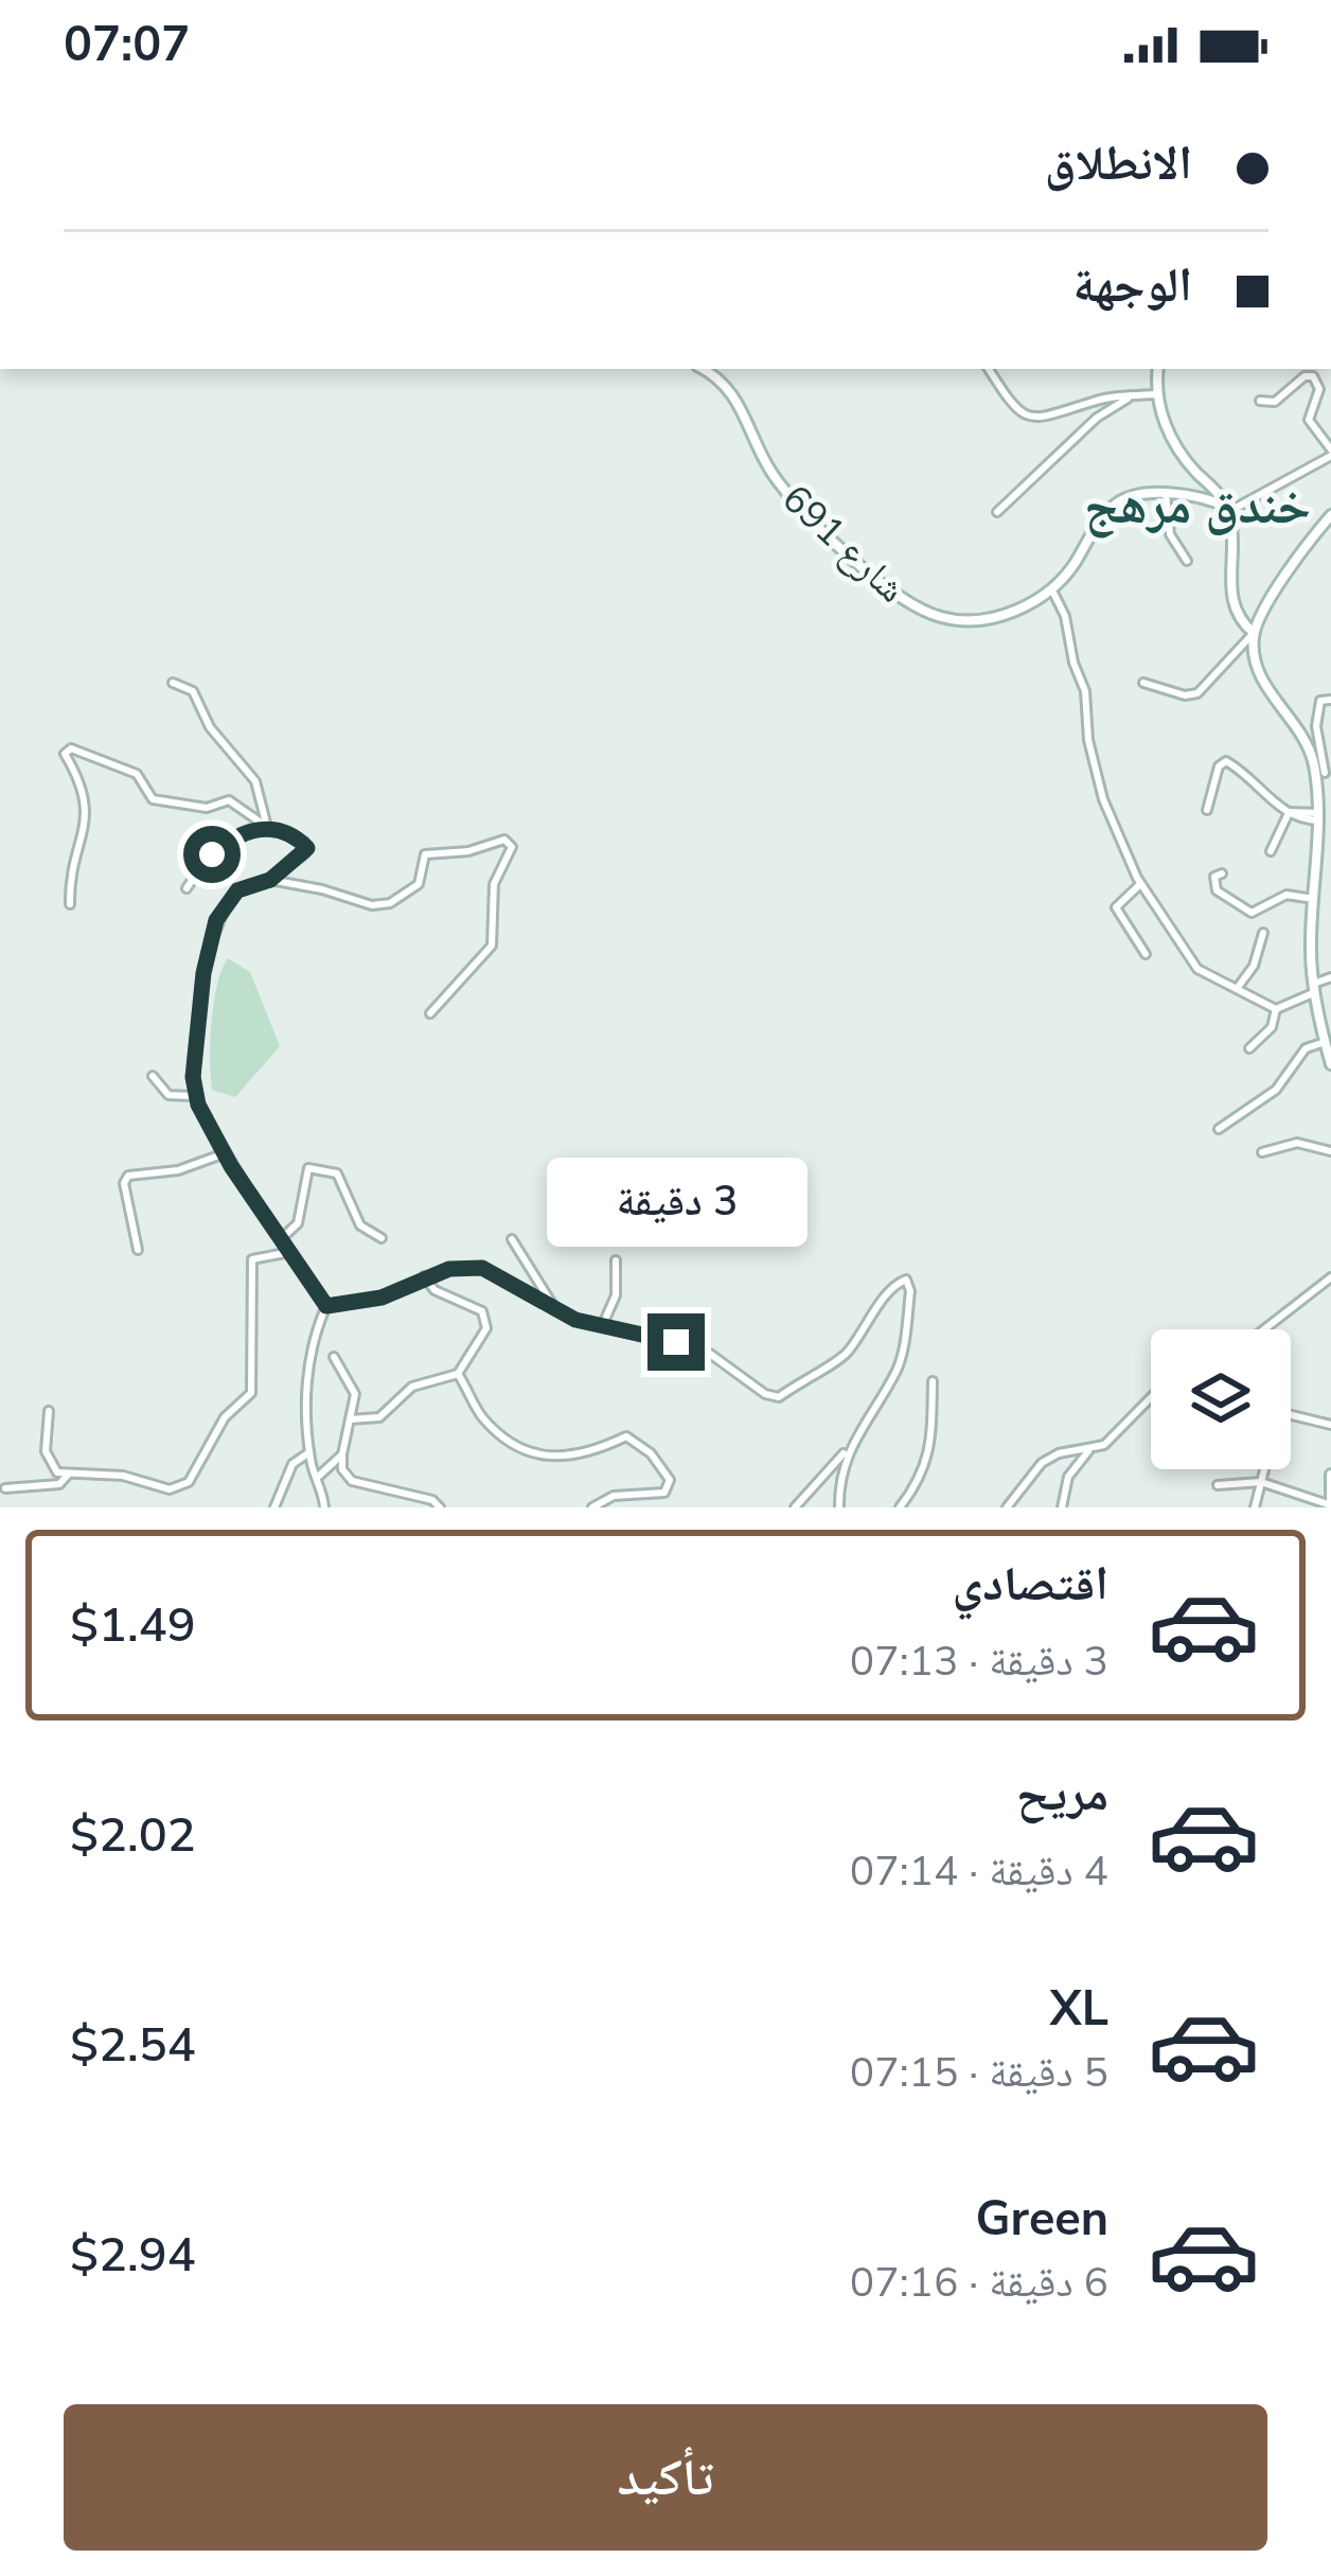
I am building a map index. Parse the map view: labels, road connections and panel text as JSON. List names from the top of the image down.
{
  "streets": {
    "main road": ["شارع 691"]
  },
  "districts": ["خندق مرهج"],
  "page": {
    "status": "07:07",
    "banner": ["الانطلاق", "الوجهة"],
    "bubble": "3 دقيقة",
    "list": [
      {
        "name": "اقتصادي",
        "note": "3 دقيقة · 07:13",
        "value": "$1.49"
      },
      {
        "name": "مريح",
        "note": "4 دقيقة · 07:14",
        "value": "$2.02"
      },
      {
        "name": "XL",
        "note": "5 دقيقة · 07:15",
        "value": "$2.54"
      },
      {
        "name": "Green",
        "note": "6 دقيقة · 07:16",
        "value": "$2.94"
      }
    ],
    "buttons": "تأكيد"
  }
}
